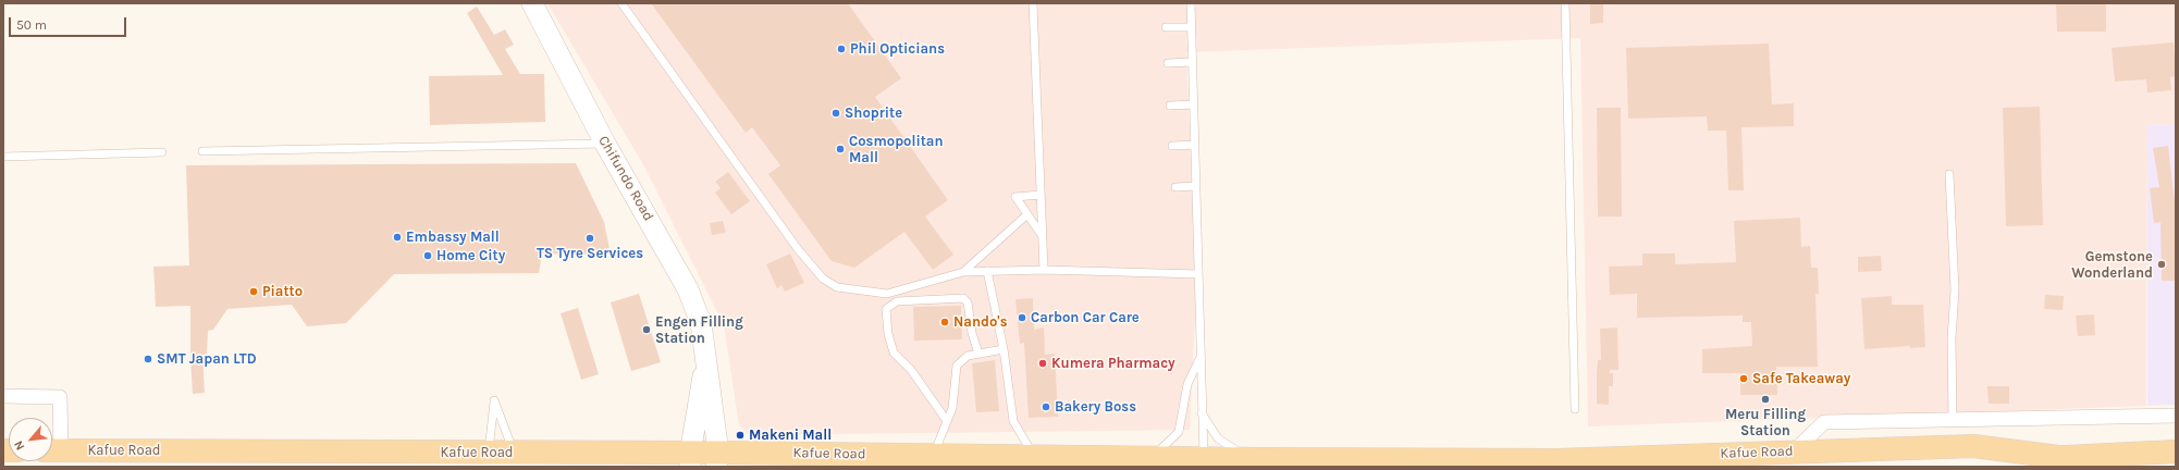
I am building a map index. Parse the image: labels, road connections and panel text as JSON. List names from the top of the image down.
{
  "streets": {
    "main road": ["Kafue Road"],
    "street": ["Chifundo Road"]
  },
  "crossings": [
    ["Chifundo Road", "Kafue Road"]
  ],
  "places": [
    "Phil Opticians",
    "Shoprite",
    "Cosmopolitan Mall",
    "Embassy Mall",
    "TS Tyre Services",
    "Home City",
    "Gemstone Wonderland",
    "Piatto",
    "Carbon Car Care",
    "Nando's",
    "Engen Filling Station",
    "SMT Japan LTD",
    "Kumera Pharmacy",
    "Safe Takeaway",
    "Meru Filling Station",
    "Bakery Boss",
    "Makeni Mall"
  ],
  "scale_bar": "50 m",
  "north": "bottom left"
}
